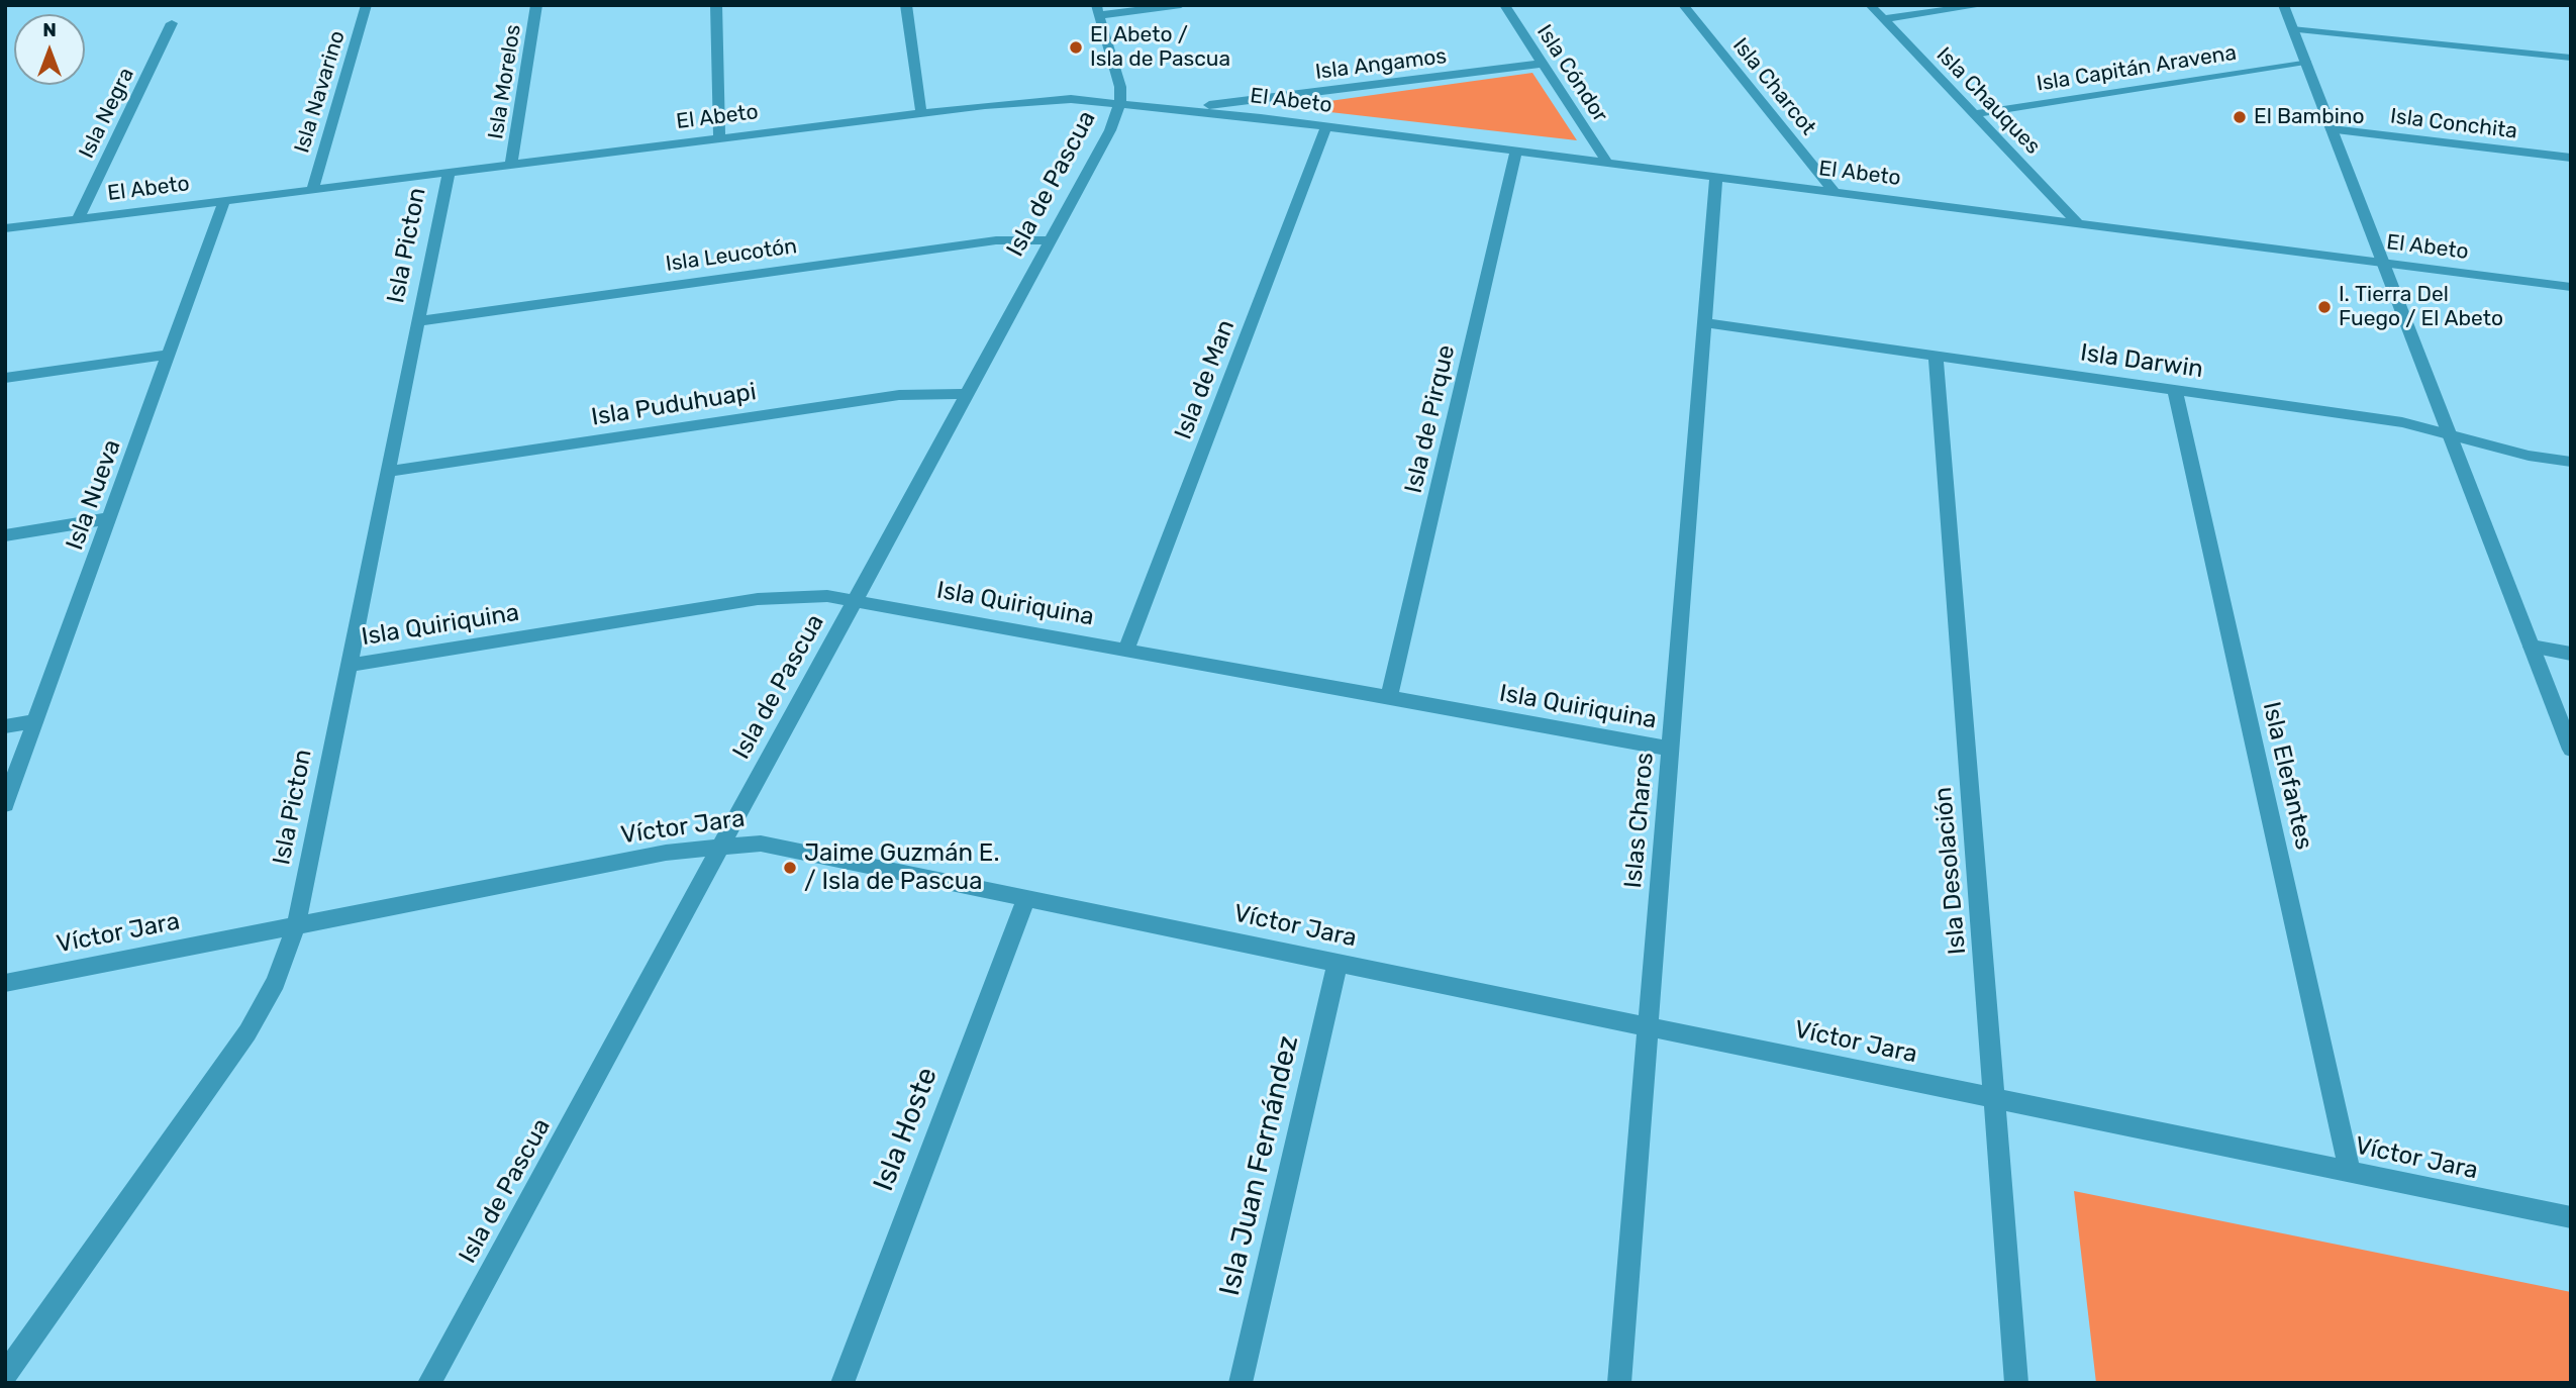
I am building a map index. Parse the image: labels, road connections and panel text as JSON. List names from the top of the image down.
{
  "streets": {
    "street": [
      "Isla Angamos",
      "Isla Capitán Aravena",
      "Isla Cóndor",
      "Isla Morelos",
      "Isla Charcot",
      "Isla Navarino",
      "El Abeto",
      "Isla Chauques",
      "Isla Negra",
      "Isla Conchita",
      "Isla de Pascua",
      "Isla Picton",
      "Isla Leucotón",
      "Isla Darwin",
      "Isla de Man",
      "Isla Puduhuapi",
      "Isla de Pirque",
      "Isla Nueva",
      "Isla Quiriquina",
      "Isla Elefantes",
      "Islas Charos",
      "Víctor Jara",
      "Isla Desolación",
      "Isla Hoste",
      "Isla Juan Fernández"
    ]
  },
  "crossings": [
    ["Isla Angamos", "Isla Cóndor"],
    ["Isla Angamos", "El Abeto"],
    ["Isla Capitán Aravena", "Isla Chauques"],
    ["Isla Cóndor", "El Abeto"],
    ["Isla Morelos", "El Abeto"],
    ["Isla Charcot", "El Abeto"],
    ["Isla Navarino", "El Abeto"],
    ["El Abeto", "Isla Chauques"],
    ["El Abeto", "Isla Negra"],
    ["El Abeto", "Isla de Pascua"],
    ["El Abeto", "Isla Picton"],
    ["El Abeto", "Isla de Man"],
    ["El Abeto", "Isla de Pirque"],
    ["El Abeto", "Isla Nueva"],
    ["El Abeto", "Islas Charos"],
    ["Isla de Pascua", "Isla Leucotón"],
    ["Isla de Pascua", "Isla Puduhuapi"],
    ["Isla de Pascua", "Isla Quiriquina"],
    ["Isla de Pascua", "Víctor Jara"],
    ["Isla Picton", "Isla Leucotón"],
    ["Isla Picton", "Isla Puduhuapi"],
    ["Isla Picton", "Isla Quiriquina"],
    ["Isla Picton", "Víctor Jara"],
    ["Isla Darwin", "Isla Elefantes"],
    ["Isla Darwin", "Islas Charos"],
    ["Isla Darwin", "Isla Desolación"],
    ["Isla de Man", "Isla Quiriquina"],
    ["Isla de Pirque", "Isla Quiriquina"],
    ["Isla Quiriquina", "Islas Charos"],
    ["Isla Elefantes", "Víctor Jara"],
    ["Islas Charos", "Víctor Jara"],
    ["Víctor Jara", "Isla Desolación"],
    ["Víctor Jara", "Isla Hoste"],
    ["Víctor Jara", "Isla Juan Fernández"]
  ],
  "places": [
    "El Abeto / Isla de Pascua",
    "El Bambino",
    "I. Tierra Del Fuego / El Abeto",
    "Jaime Guzmán E. / Isla de Pascua"
  ],
  "north": "top"
}
